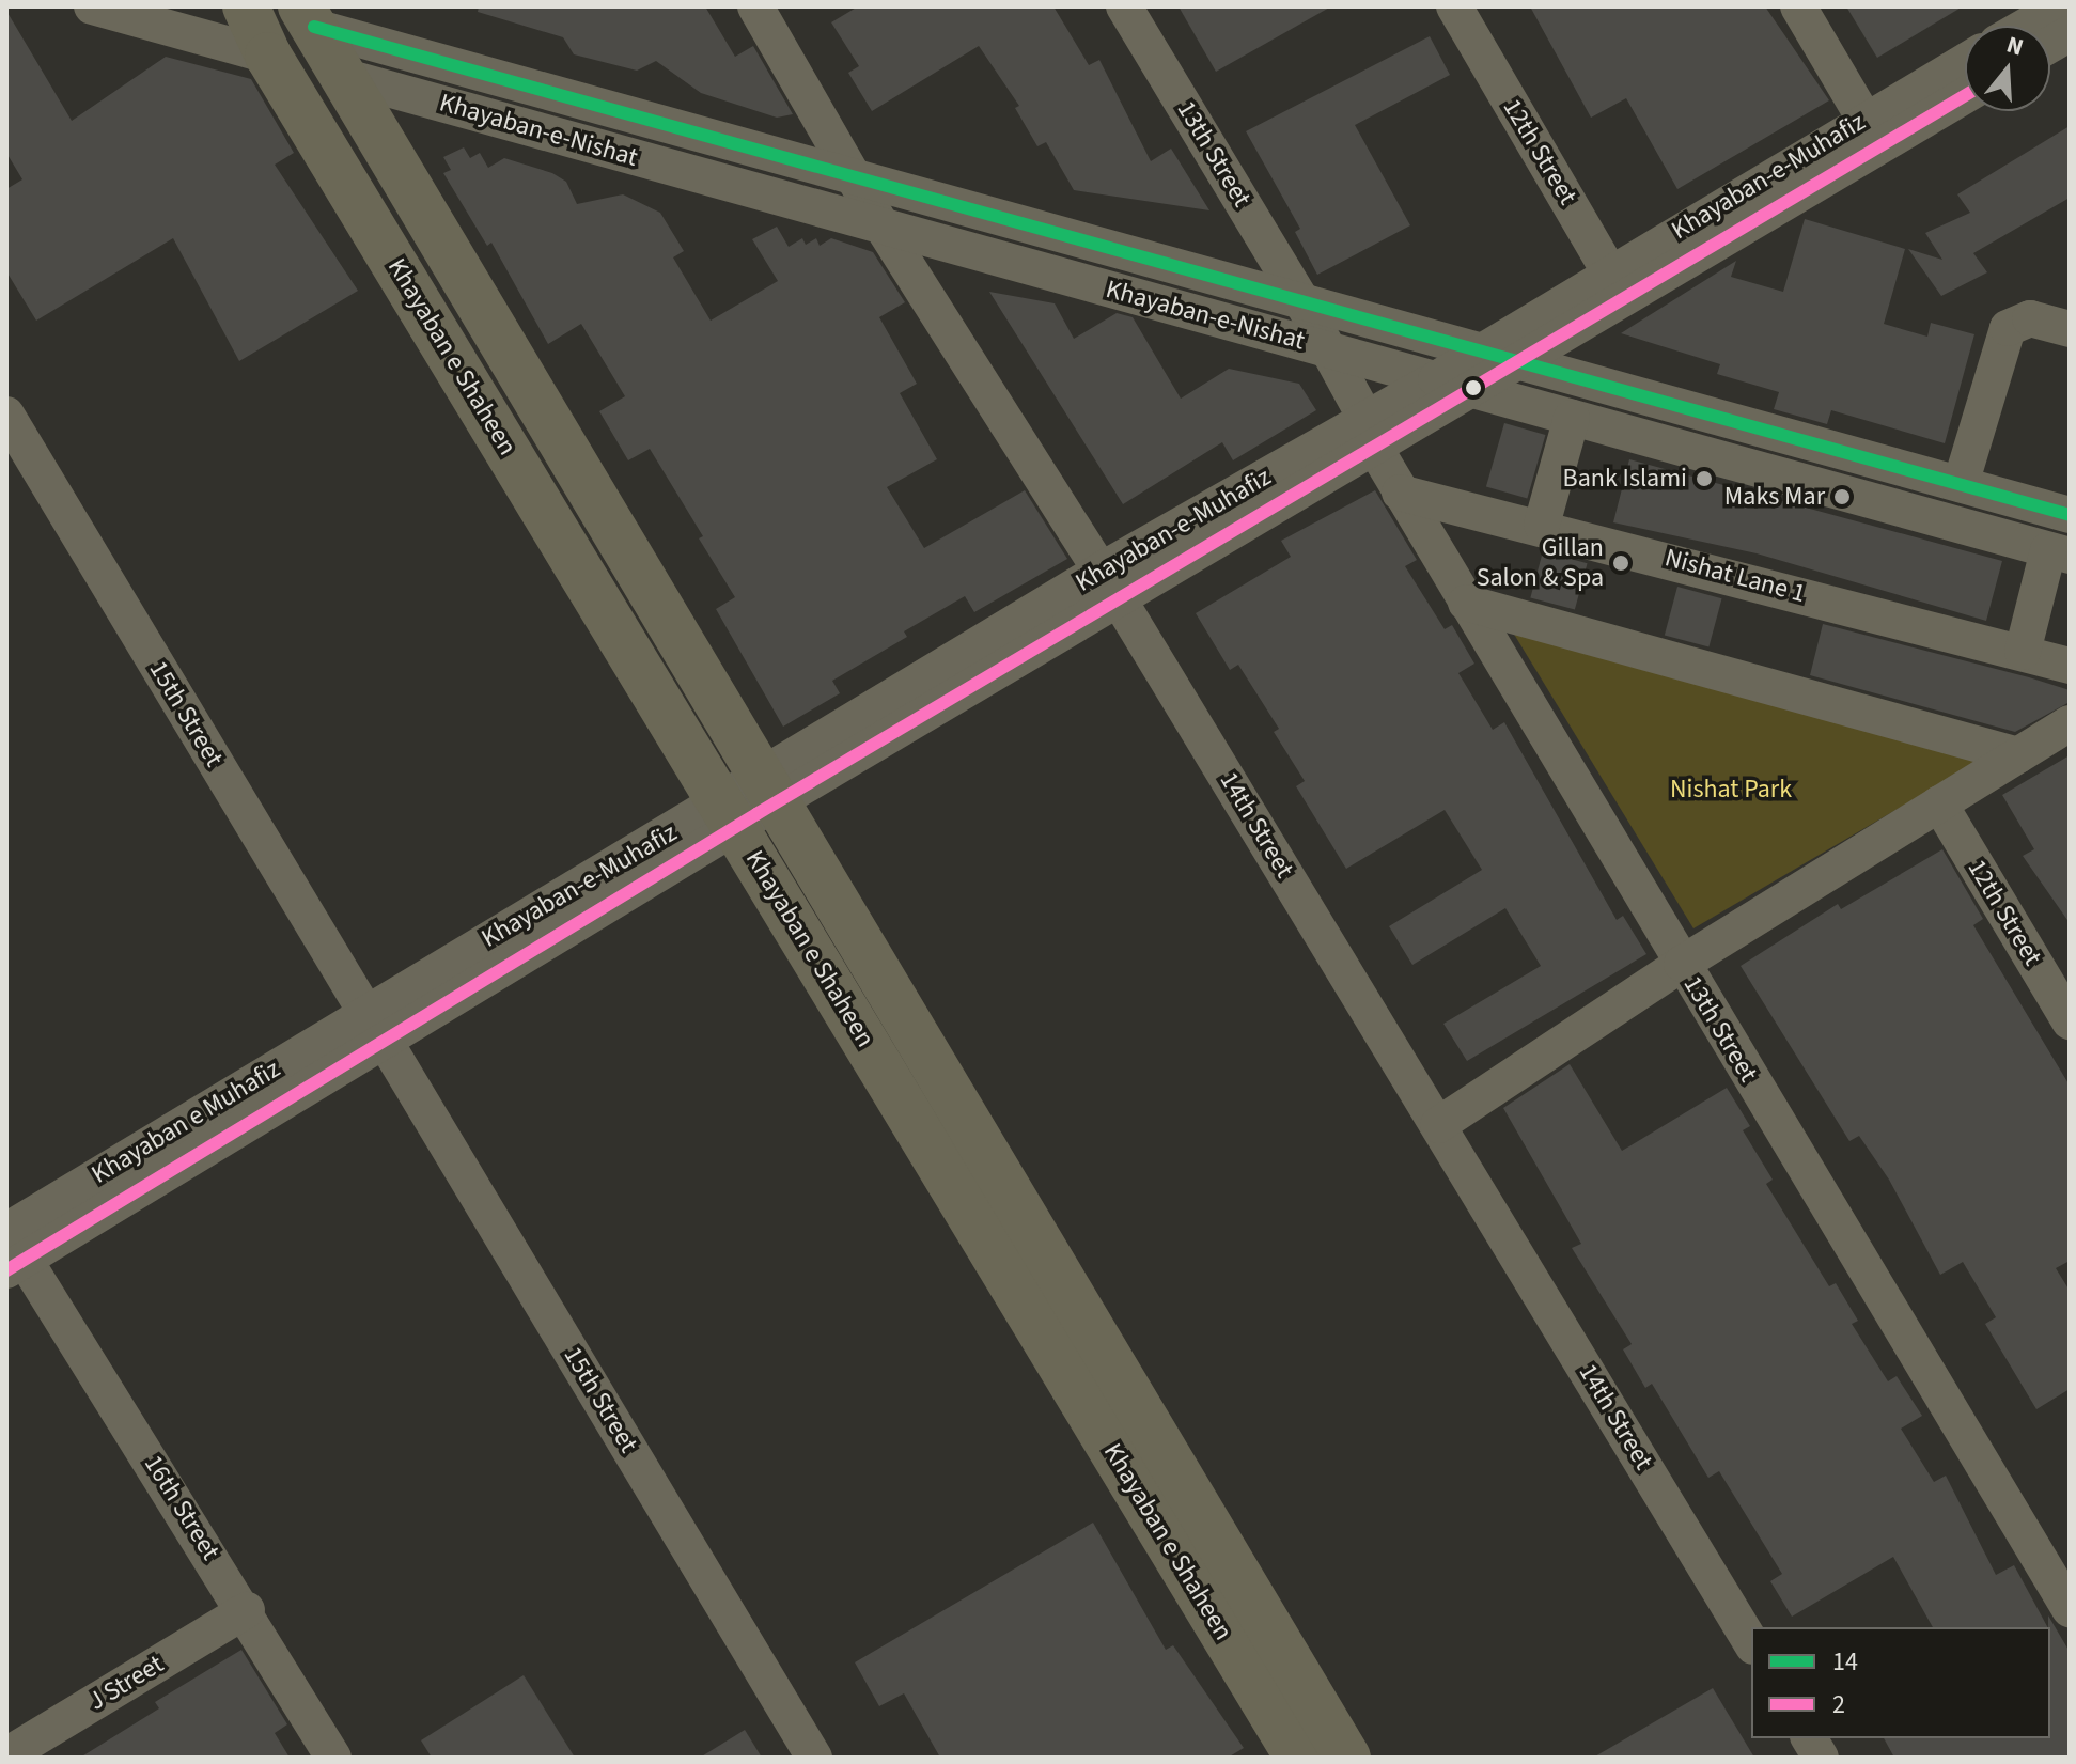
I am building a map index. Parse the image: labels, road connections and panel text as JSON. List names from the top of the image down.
{
  "streets": {
    "main road": ["Khayaban e Shaheen"],
    "street": [
      "Khayaban-e-Nishat",
      "12th Street",
      "13th Street",
      "Khayaban-e-Muhafiz",
      "Nishat Lane 1",
      "15th Street",
      "14th Street",
      "Khayaban e Muhafiz",
      "16th Street",
      "J Street"
    ]
  },
  "crossings": [
    ["Khayaban-e-Nishat", "13th Street"],
    ["Khayaban-e-Nishat", "Khayaban-e-Muhafiz"],
    ["Khayaban-e-Nishat", "Khayaban e Shaheen"],
    ["Khayaban-e-Nishat", "14th Street"],
    ["12th Street", "Khayaban-e-Muhafiz"],
    ["13th Street", "Khayaban-e-Muhafiz"],
    ["13th Street", "Nishat Lane 1"],
    ["Khayaban-e-Muhafiz", "Khayaban e Shaheen"],
    ["Khayaban-e-Muhafiz", "15th Street"],
    ["Khayaban-e-Muhafiz", "14th Street"],
    ["Khayaban-e-Muhafiz", "Khayaban e Muhafiz"],
    ["Khayaban-e-Muhafiz", "16th Street"],
    ["15th Street", "Khayaban e Muhafiz"],
    ["16th Street", "J Street"]
  ],
  "parks": ["Nishat Park"],
  "places": ["Bank Islami", "Maks Mar", "Gillan Salon & Spa"],
  "lines": ["transit line 14", "transit line 2"],
  "legend": ["14", "2"],
  "north": "top"
}
